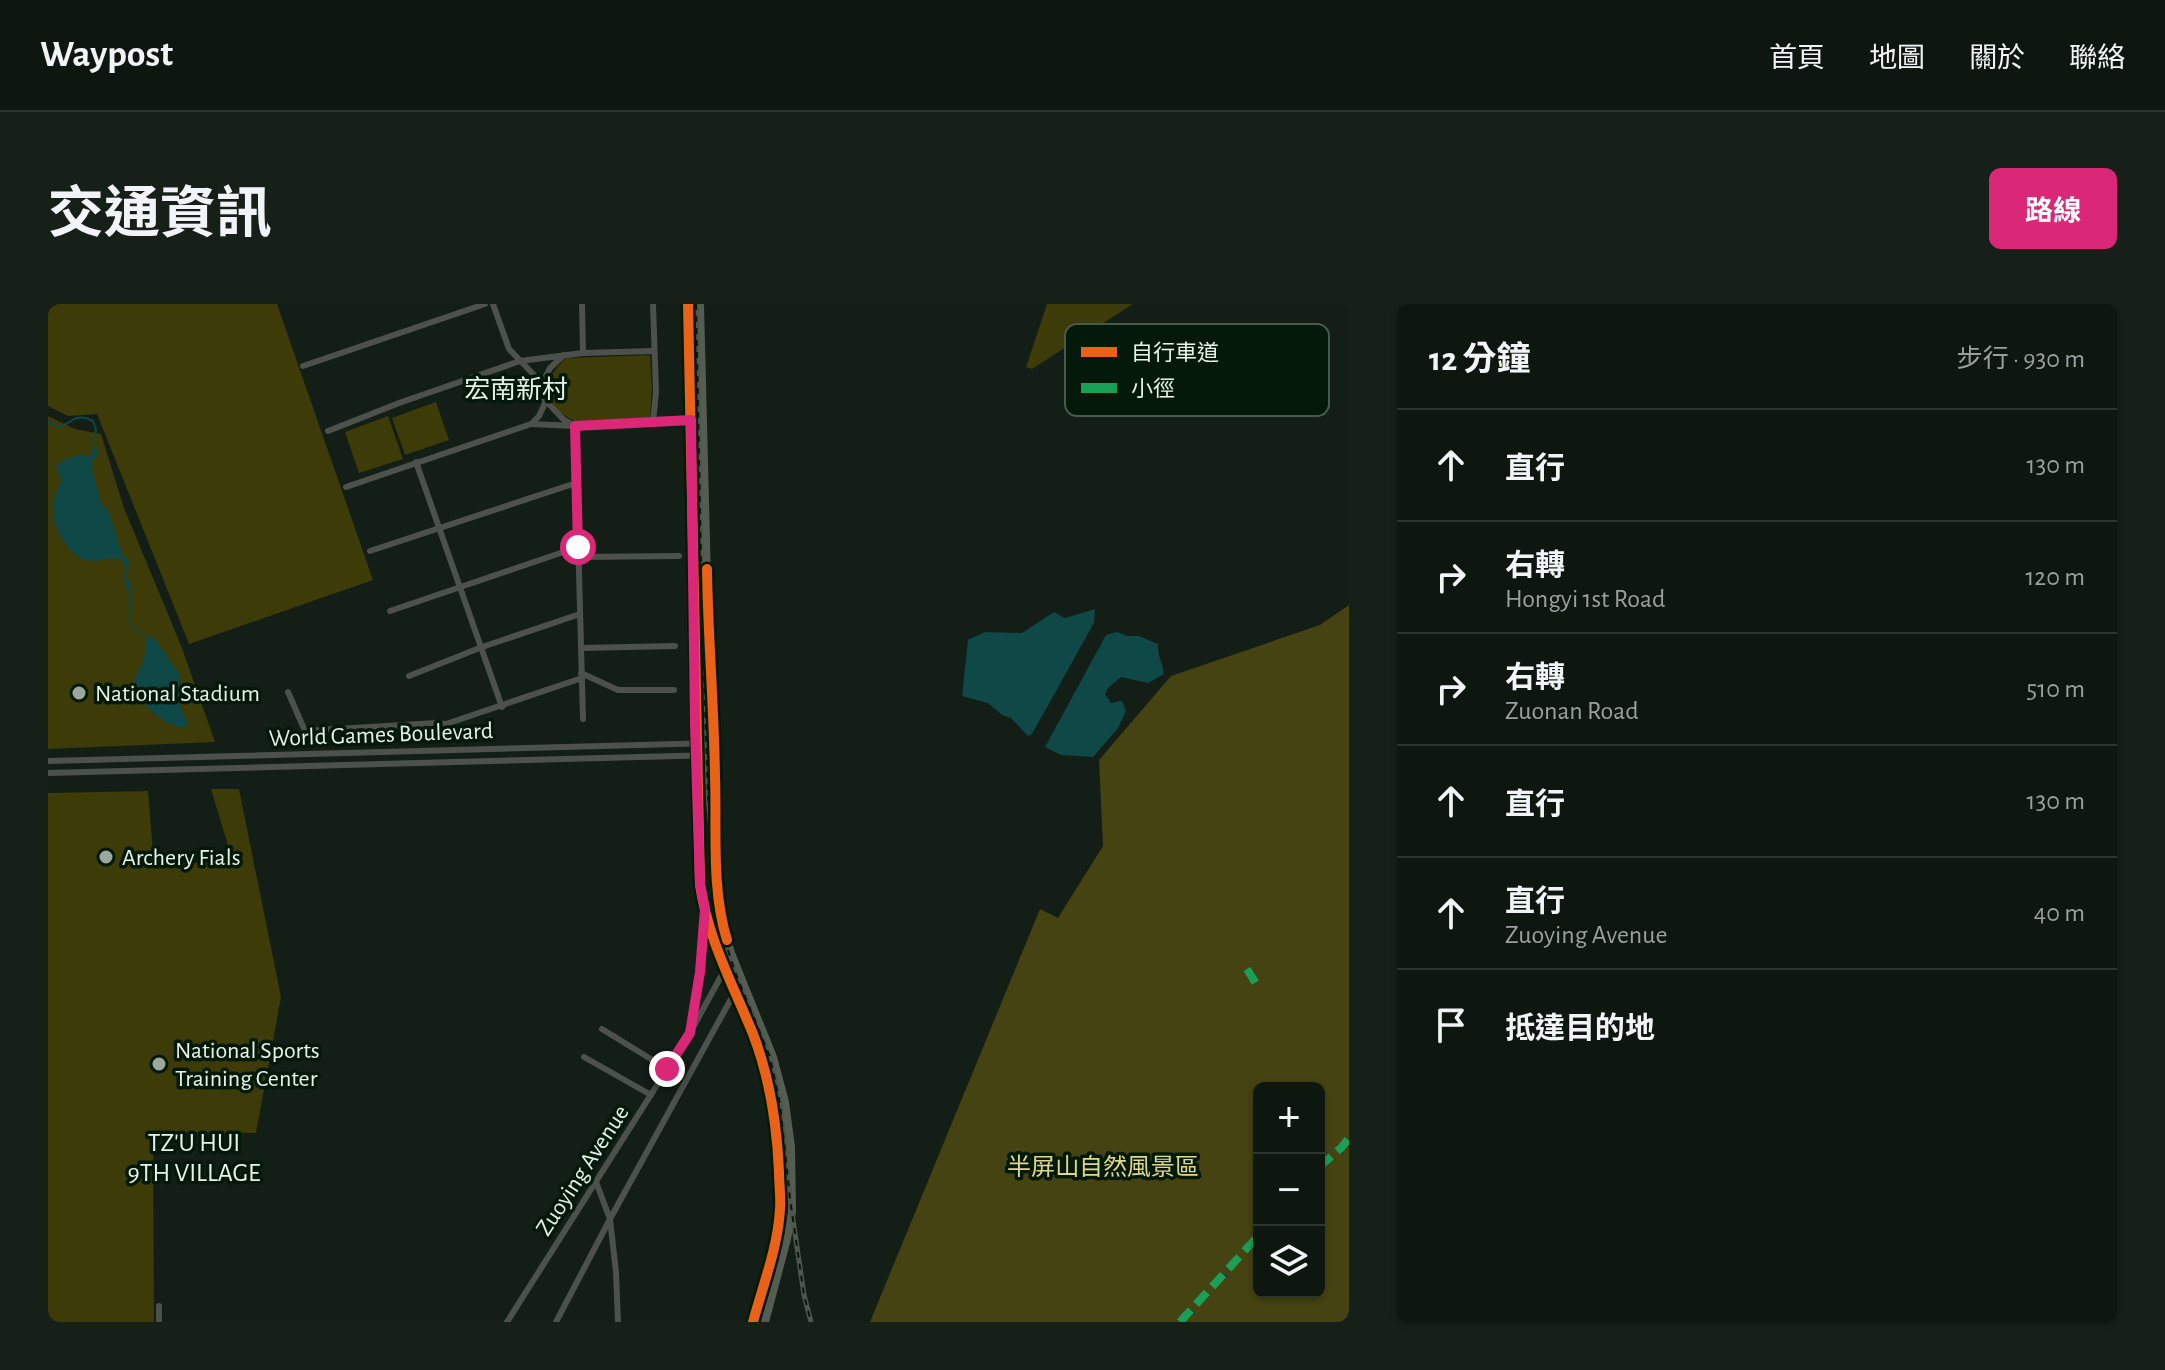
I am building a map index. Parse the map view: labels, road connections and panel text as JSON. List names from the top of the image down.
{
  "streets": {
    "street": ["World Games Boulevard", "Zuoying Avenue"]
  },
  "districts": ["宏南新村", "TZ'U HUI 9TH VILLAGE"],
  "parks": ["半屏山自然風景區"],
  "places": ["National Stadium", "Archery Fials", "National Sports Training Center"],
  "legend": ["自行車道", "小徑"],
  "page": {
    "header": "Waypost",
    "nav": [
      "首頁",
      "地圖",
      "關於",
      "聯絡"
    ],
    "title": "交通資訊",
    "buttons": "路線",
    "heading": ["12 分鐘", "步行 · 930 m"],
    "list": [
      ["直行", "130 m"],
      ["右轉", "Hongyi 1st Road", "120 m"],
      ["右轉", "Zuonan Road", "510 m"],
      ["直行", "130 m"],
      ["直行", "Zuoying Avenue", "40 m"],
      "抵達目的地"
    ],
    "map_buttons": ["+", "−"]
  }
}
